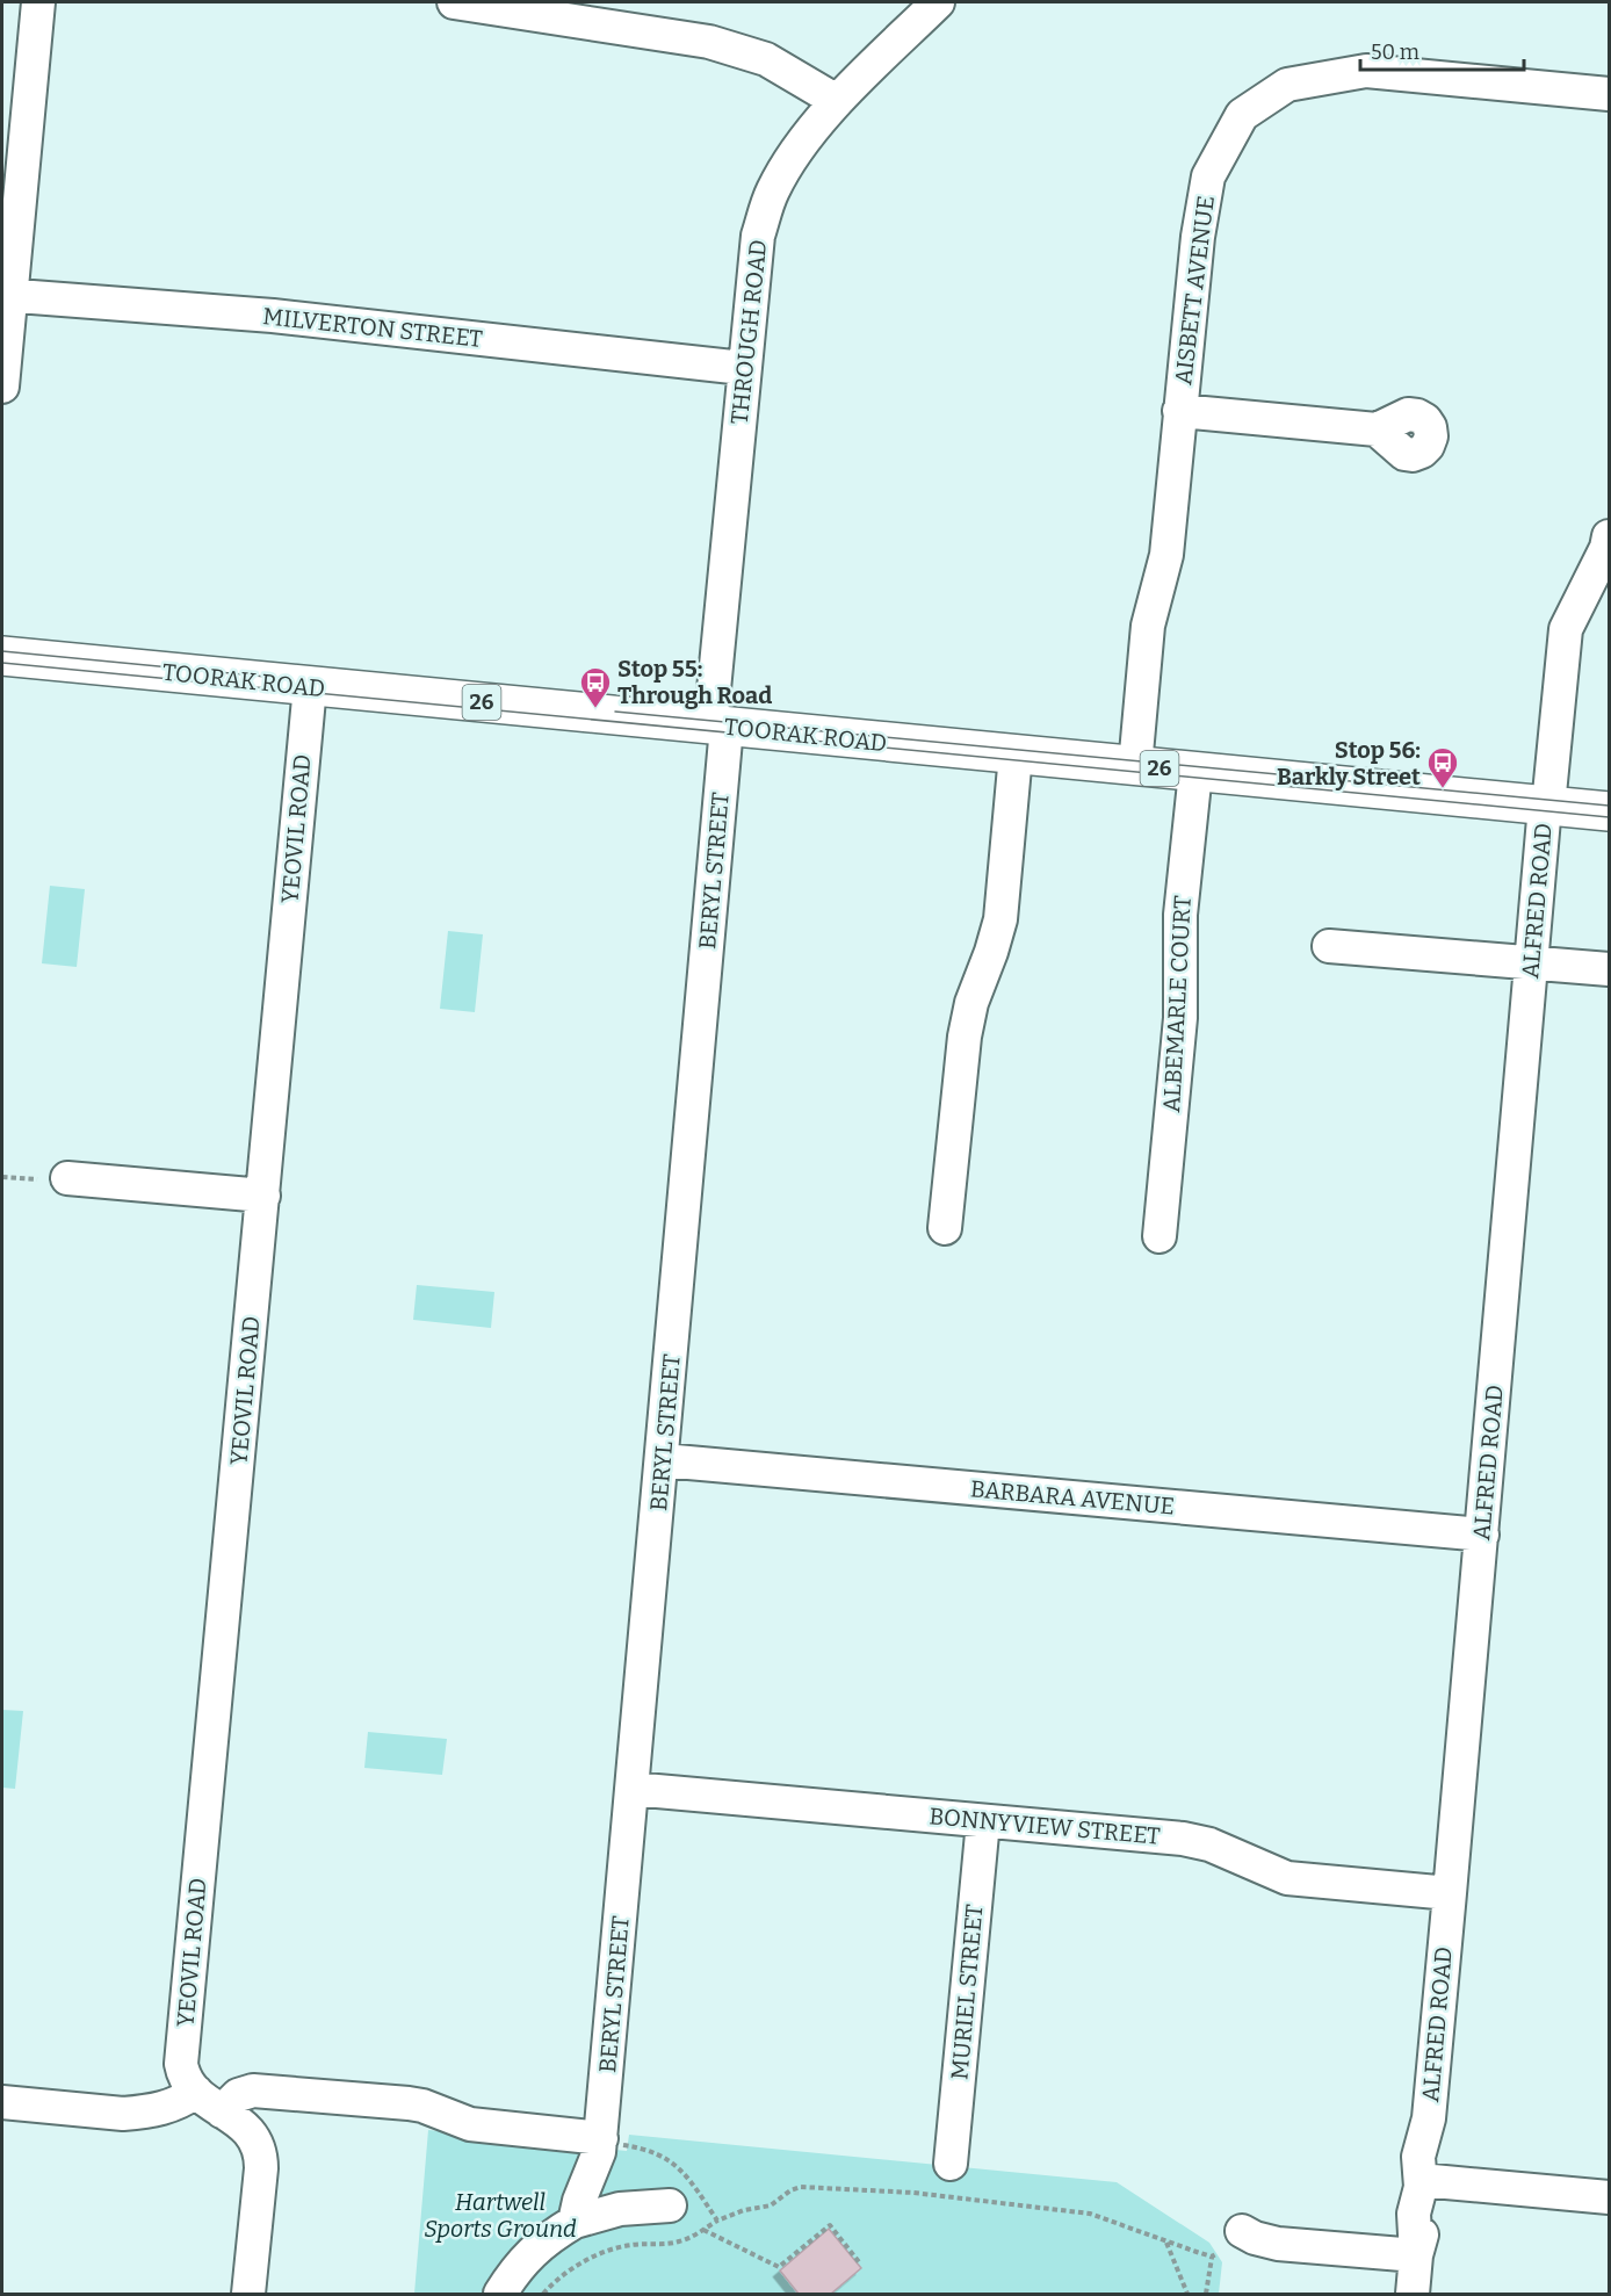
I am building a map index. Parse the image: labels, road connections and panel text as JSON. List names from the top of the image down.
{
  "streets": {
    "highway": ["TOORAK ROAD", "26"],
    "street": [
      "AISBETT AVENUE",
      "MILVERTON STREET",
      "THROUGH ROAD",
      "YEOVIL ROAD",
      "BERYL STREET",
      "ALFRED ROAD",
      "ALBEMARLE COURT",
      "BARBARA AVENUE",
      "BONNYVIEW STREET",
      "MURIEL STREET"
    ]
  },
  "crossings": [
    ["AISBETT AVENUE", "TOORAK ROAD"],
    ["MILVERTON STREET", "THROUGH ROAD"],
    ["THROUGH ROAD", "TOORAK ROAD"],
    ["THROUGH ROAD", "BERYL STREET"],
    ["TOORAK ROAD", "YEOVIL ROAD"],
    ["TOORAK ROAD", "BERYL STREET"],
    ["TOORAK ROAD", "ALFRED ROAD"],
    ["TOORAK ROAD", "ALBEMARLE COURT"],
    ["BERYL STREET", "BARBARA AVENUE"],
    ["BERYL STREET", "BONNYVIEW STREET"],
    ["ALFRED ROAD", "BARBARA AVENUE"],
    ["ALFRED ROAD", "BONNYVIEW STREET"],
    ["BONNYVIEW STREET", "MURIEL STREET"]
  ],
  "parks": ["Hartwell Sports Ground"],
  "places": {
    "bus stop": ["Stop 55: Through Road", "Stop 56: Barkly Street"]
  },
  "scale_bar": "50 m"
}
